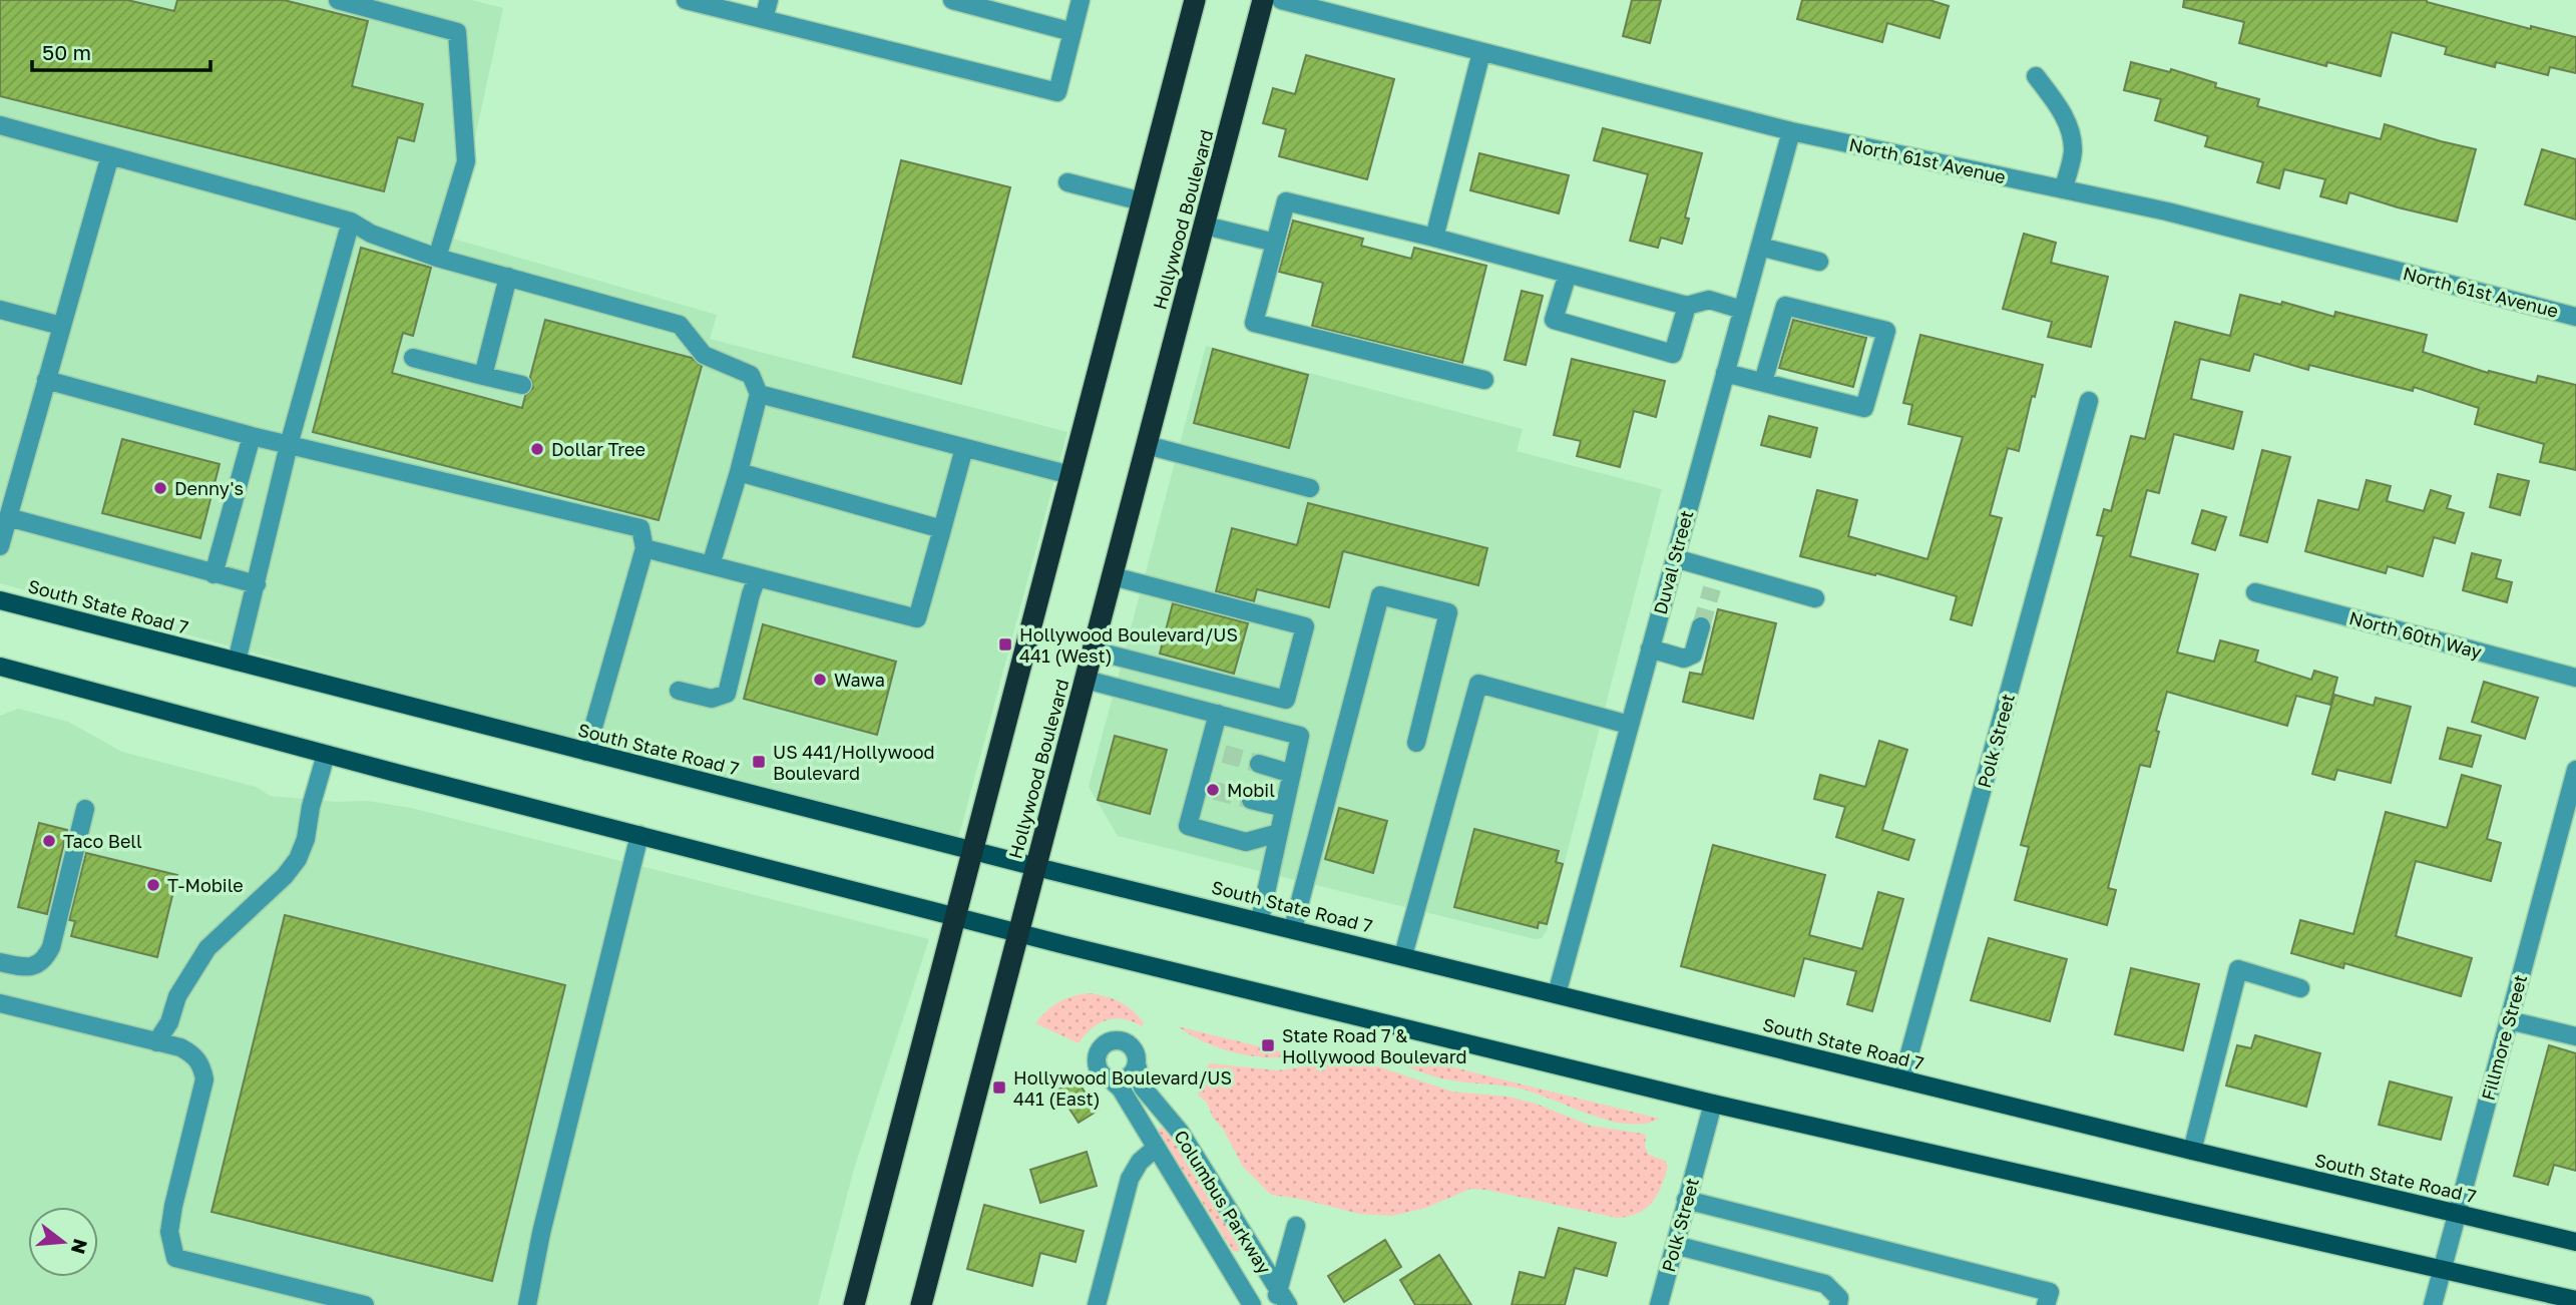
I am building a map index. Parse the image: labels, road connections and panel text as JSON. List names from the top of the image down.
{
  "streets": {
    "highway": ["Hollywood Boulevard"],
    "main road": ["South State Road 7"],
    "street": [
      "North 61st Avenue",
      "Duval Street",
      "North 60th Way",
      "Polk Street",
      "Fillmore Street",
      "Columbus Parkway"
    ]
  },
  "crossings": [
    ["North 61st Avenue", "Duval Street"],
    ["Hollywood Boulevard", "South State Road 7"],
    ["Duval Street", "South State Road 7"],
    ["South State Road 7", "Polk Street"],
    ["South State Road 7", "Fillmore Street"]
  ],
  "places": {
    "other": [
      "Dollar Tree",
      "Denny's",
      "Wawa",
      "Mobil",
      "Taco Bell",
      "T-Mobile"
    ],
    "transit": [
      "Hollywood Boulevard/US 441 (West)",
      "US 441/Hollywood Boulevard",
      "State Road 7 & Hollywood Boulevard",
      "Hollywood Boulevard/US 441 (East)"
    ]
  },
  "scale_bar": "50 m",
  "north": "right"
}
